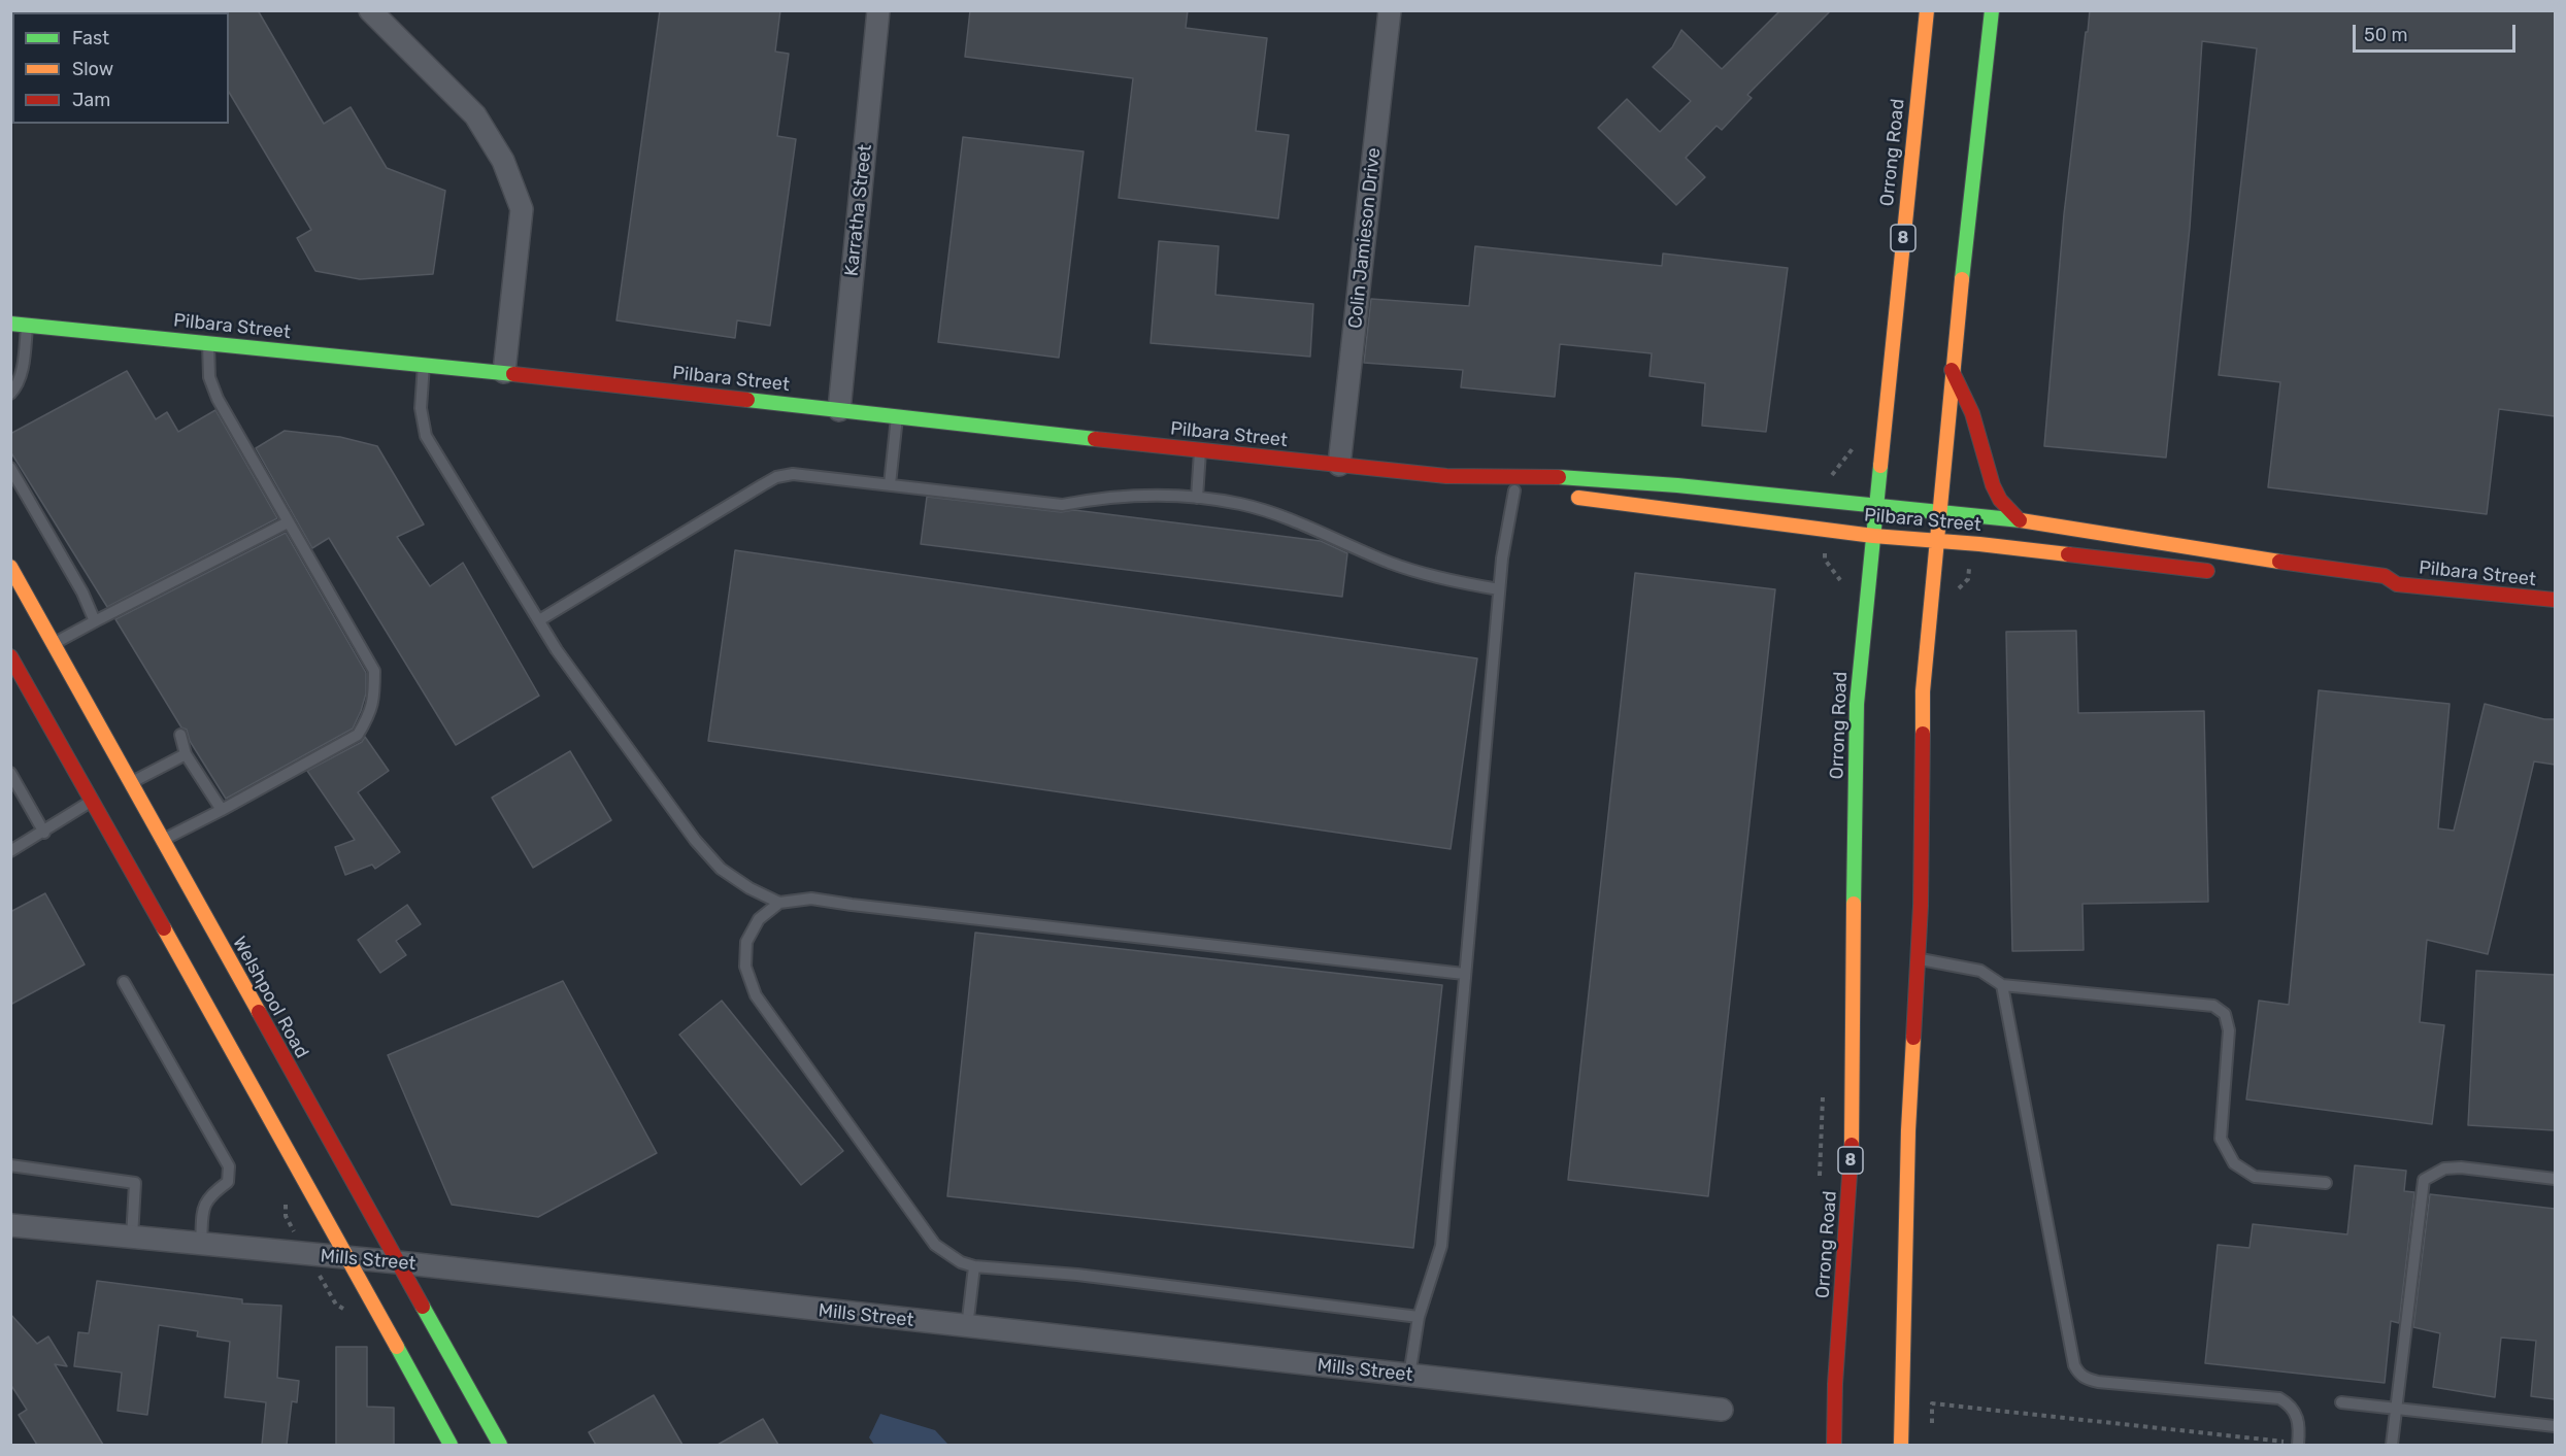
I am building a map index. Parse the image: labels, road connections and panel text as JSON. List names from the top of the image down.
{
  "streets": {
    "main road": [
      "Orrong Road",
      "8",
      "Pilbara Street",
      "Welshpool Road"
    ],
    "street": ["Karratha Street", "Colin Jamieson Drive", "Mills Street"]
  },
  "crossings": [
    ["Orrong Road", "Pilbara Street"],
    ["Karratha Street", "Pilbara Street"],
    ["Colin Jamieson Drive", "Pilbara Street"],
    ["Welshpool Road", "Mills Street"]
  ],
  "legend": ["Fast", "Slow", "Jam"],
  "scale_bar": "50 m"
}
